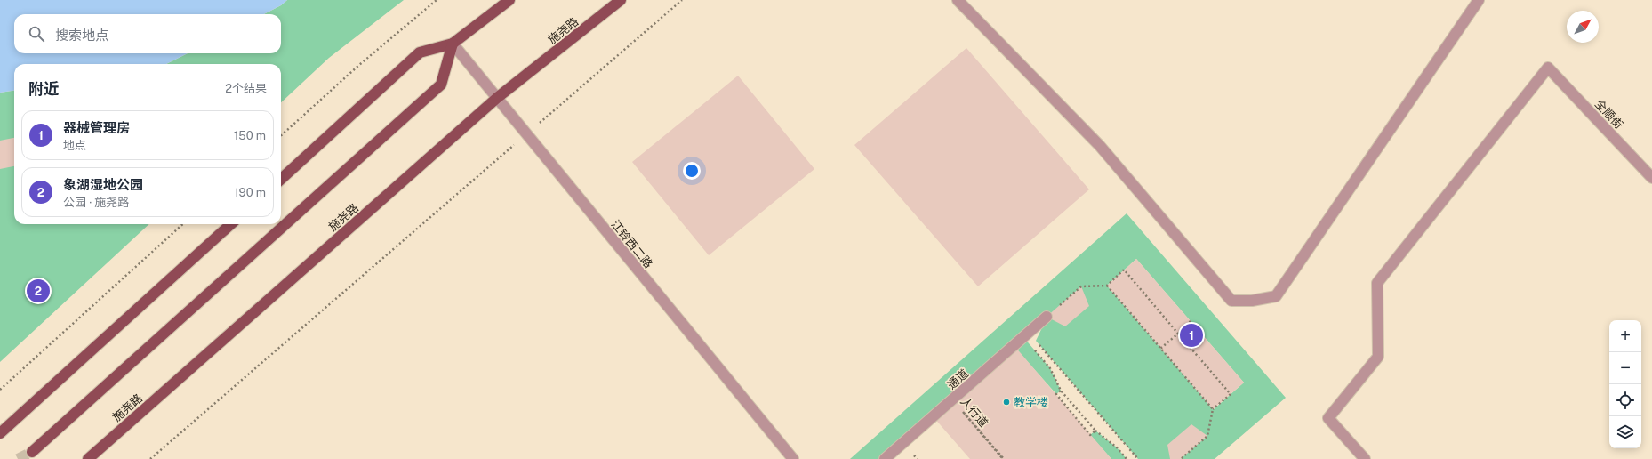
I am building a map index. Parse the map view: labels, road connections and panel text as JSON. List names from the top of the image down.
{
  "streets": {
    "main road": ["施尧路"],
    "street": ["全顺街", "江铃西二路", "通道"],
    "path": ["人行道"]
  },
  "crossings": [
    ["施尧路", "江铃西二路"],
    ["通道", "人行道"]
  ],
  "places": ["教学楼"],
  "north": "top right",
  "page": {
    "search": "搜索地点",
    "heading": ["附近", "2个结果"],
    "list": [
      {
        "mark": "1",
        "name": "器械管理房",
        "note": "地点",
        "value": "150 m"
      },
      {
        "mark": "2",
        "name": "象湖湿地公园",
        "note": "公园 · 施尧路",
        "value": "190 m"
      }
    ],
    "pins": ["2", "1"],
    "map_buttons": ["+", "−"]
  }
}
